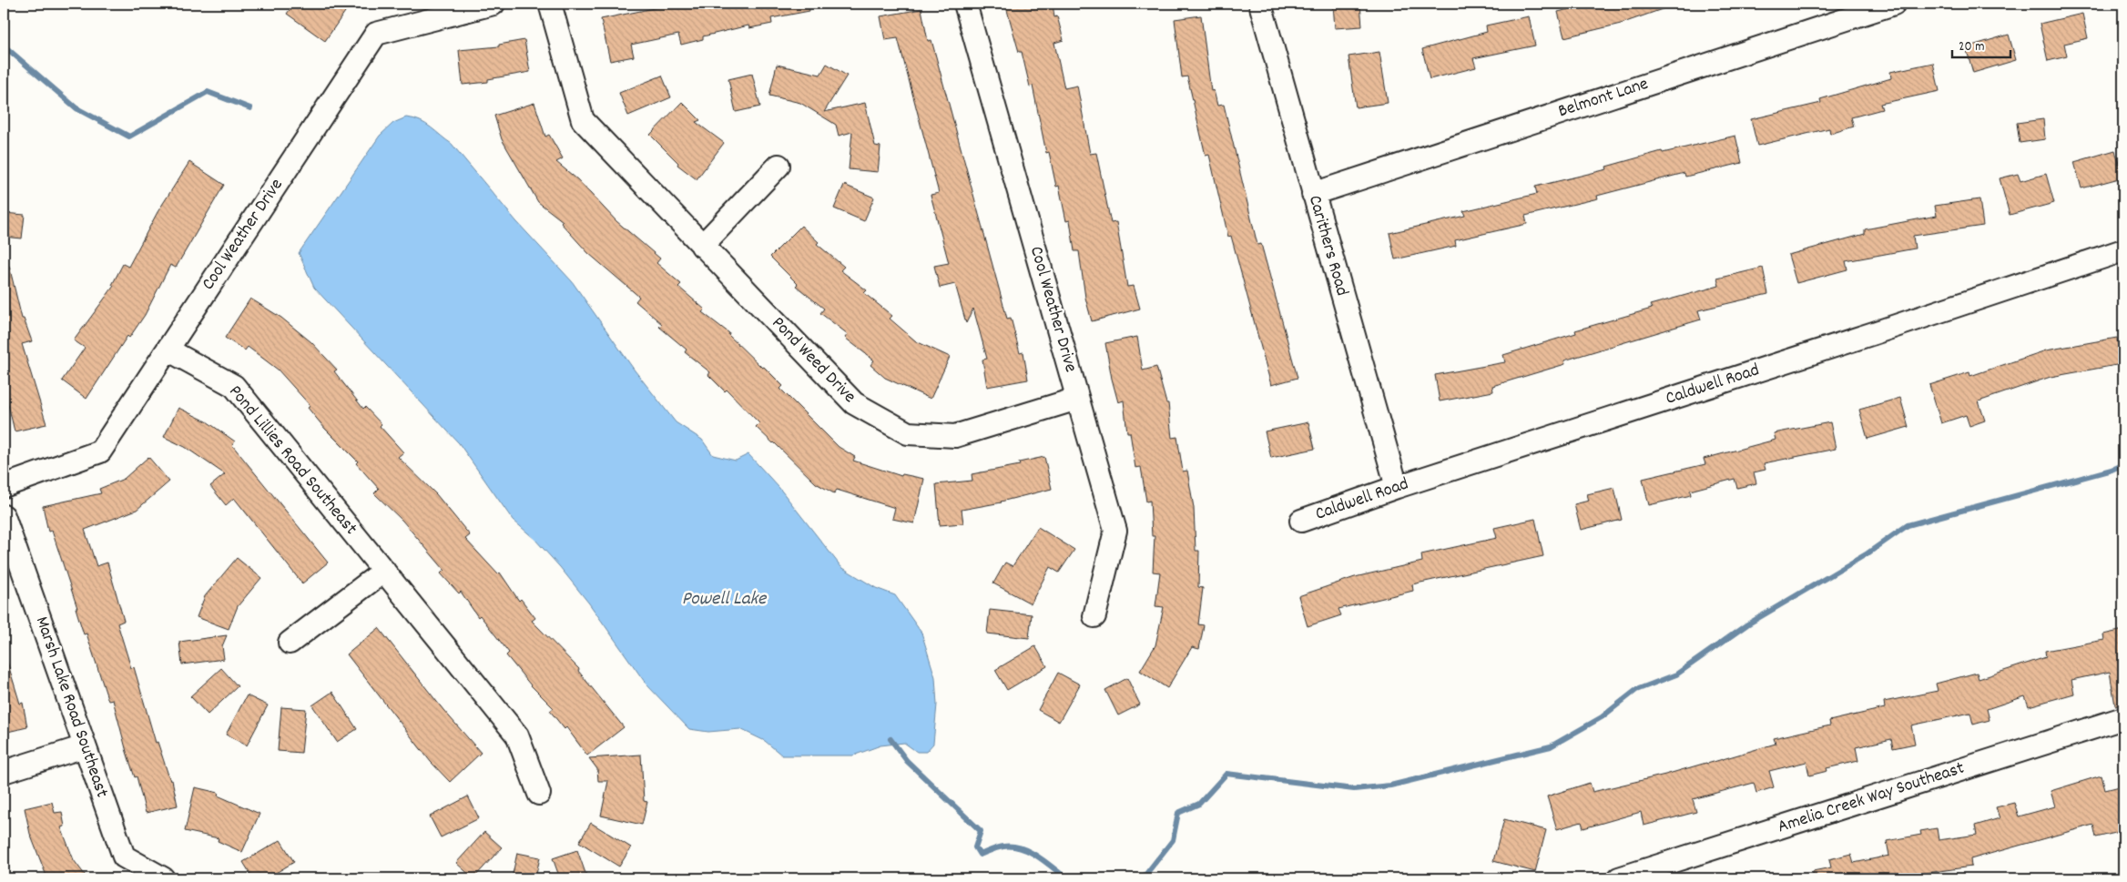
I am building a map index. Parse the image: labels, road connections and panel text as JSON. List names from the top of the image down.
{
  "streets": {
    "street": [
      "Belmont Lane",
      "Cool Weather Drive",
      "Carithers Road",
      "Pond Weed Drive",
      "Caldwell Road",
      "Pond Lillies Road Southeast",
      "Marsh Lake Road Southeast",
      "Amelia Creek Way Southeast"
    ]
  },
  "crossings": [
    ["Belmont Lane", "Carithers Road"],
    ["Cool Weather Drive", "Pond Weed Drive"],
    ["Cool Weather Drive", "Pond Lillies Road Southeast"],
    ["Carithers Road", "Caldwell Road"]
  ],
  "water": ["Powell Lake"],
  "scale_bar": "20 m"
}
